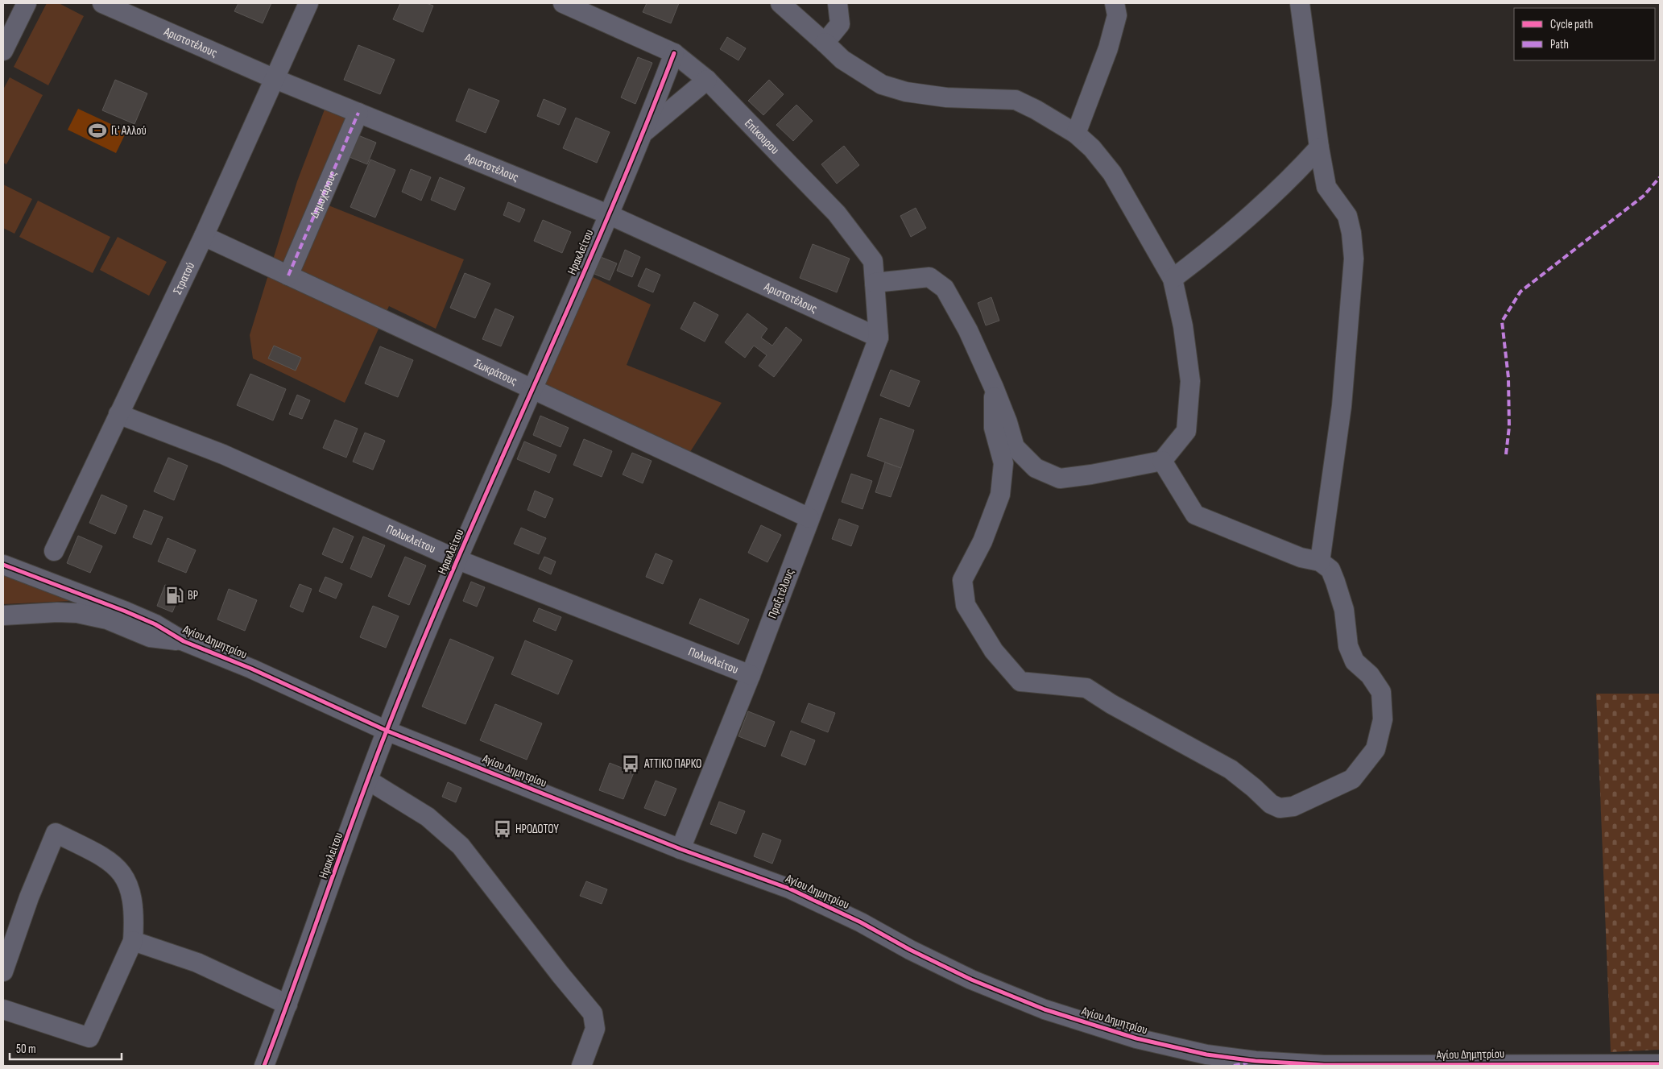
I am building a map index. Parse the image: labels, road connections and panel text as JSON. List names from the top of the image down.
{
  "streets": {
    "street": [
      "Αριστοτέλους",
      "Επίκουρου",
      "Δημοχάρους",
      "Ηρακλείτου",
      "Στρατού",
      "Σωκράτους",
      "Πολυκλείτου",
      "Πραξιτέλους",
      "Αγίου Δημητρίου"
    ]
  },
  "crossings": [
    ["Αριστοτέλους", "Επίκουρου"],
    ["Αριστοτέλους", "Δημοχάρους"],
    ["Αριστοτέλους", "Ηρακλείτου"],
    ["Αριστοτέλους", "Στρατού"],
    ["Αριστοτέλους", "Πραξιτέλους"],
    ["Επίκουρου", "Ηρακλείτου"],
    ["Επίκουρου", "Πραξιτέλους"],
    ["Δημοχάρους", "Σωκράτους"],
    ["Ηρακλείτου", "Σωκράτους"],
    ["Ηρακλείτου", "Πολυκλείτου"],
    ["Ηρακλείτου", "Αγίου Δημητρίου"],
    ["Στρατού", "Σωκράτους"],
    ["Στρατού", "Πολυκλείτου"],
    ["Σωκράτους", "Πραξιτέλους"],
    ["Πολυκλείτου", "Πραξιτέλους"],
    ["Πραξιτέλους", "Αγίου Δημητρίου"]
  ],
  "places": {
    "sports": ["Γι' Αλλού"],
    "fuel station": ["BP"],
    "bus stop": ["ΑΤΤΙΚΟ ΠΑΡΚΟ", "ΗΡΟΔΟΤΟΥ"]
  },
  "legend": ["Cycle path", "Path"],
  "scale_bar": "50 m"
}
